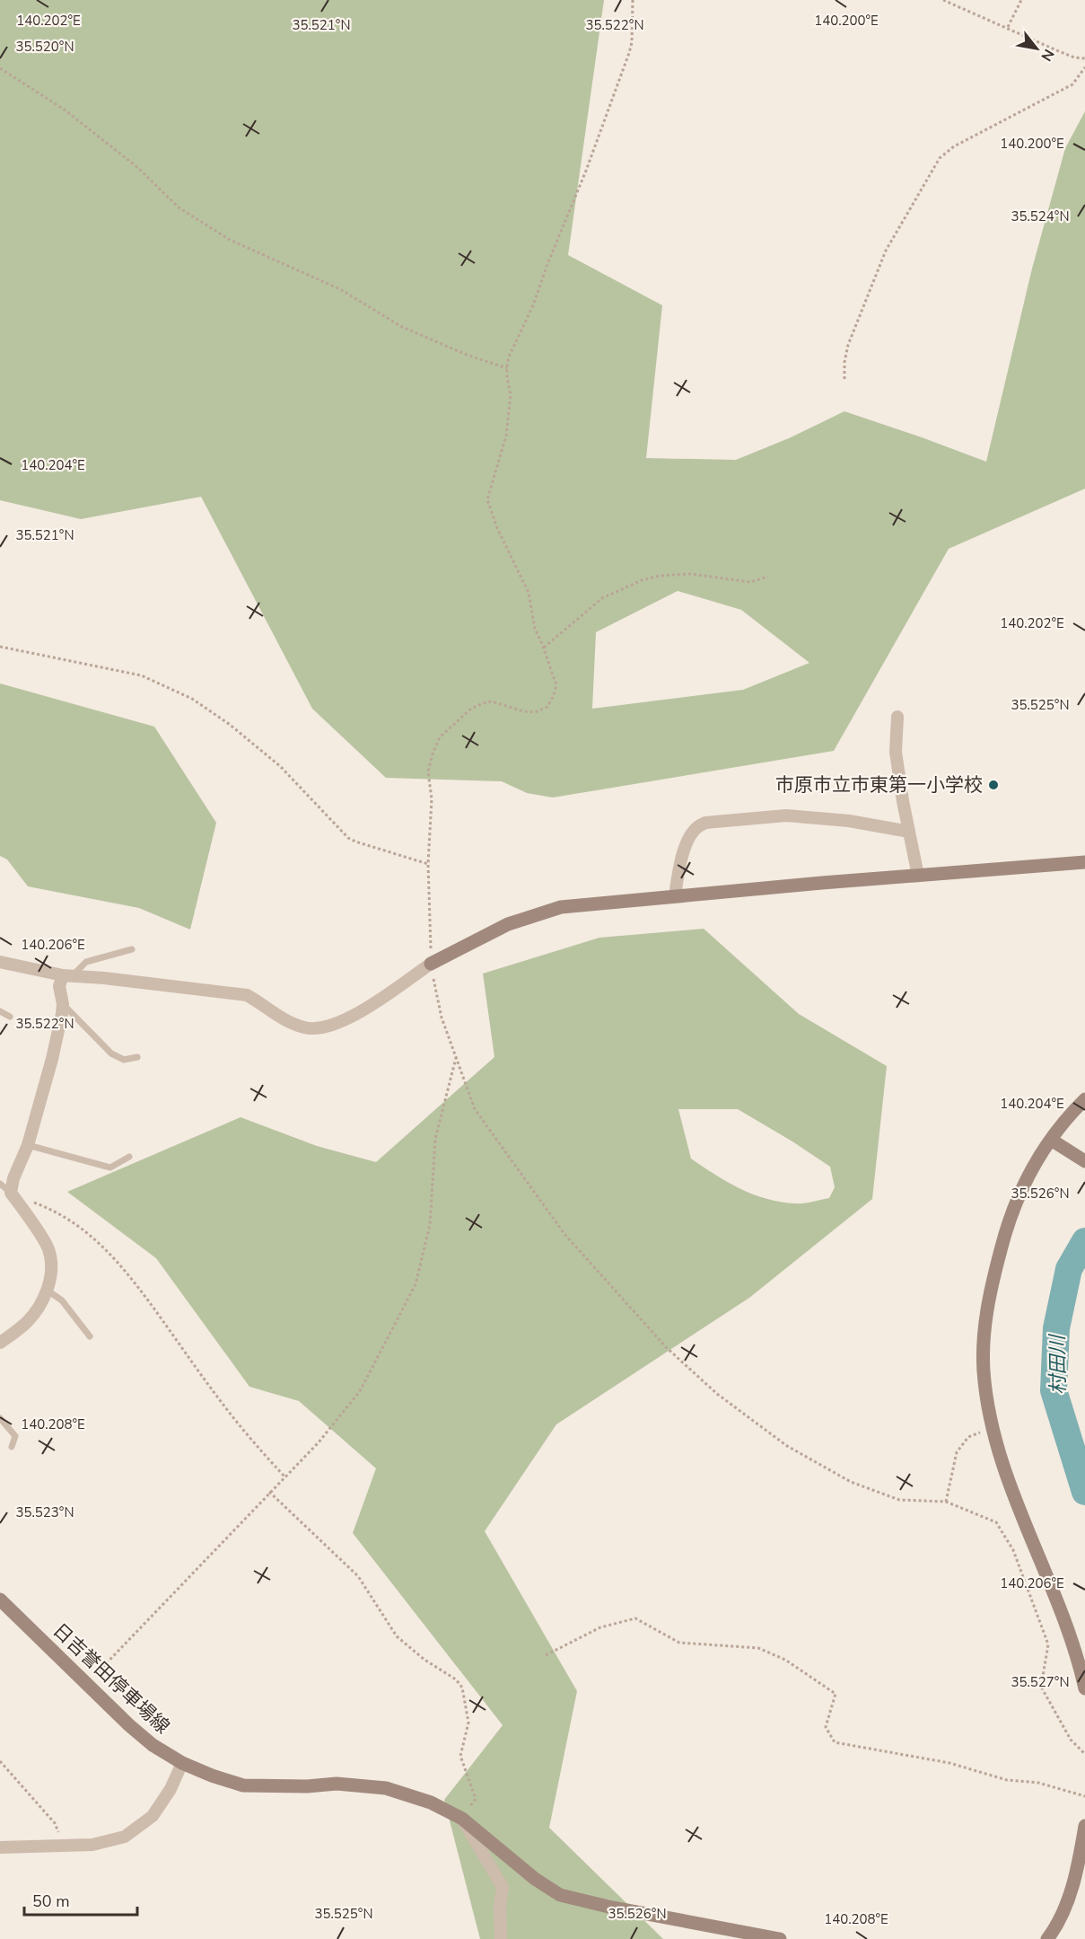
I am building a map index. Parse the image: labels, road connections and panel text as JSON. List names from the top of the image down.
{
  "streets": {
    "main road": ["日吉誉田停車場線"]
  },
  "water": ["村田川"],
  "places": ["市原市立市東第一小学校"],
  "scale_bar": "50 m",
  "north": "bottom right",
  "coordinates": [
    "140.202°E",
    "140.200°E",
    "35.522°N",
    "35.521°N",
    "35.520°N",
    "35.524°N",
    "140.204°E",
    "35.525°N",
    "140.206°E",
    "35.526°N",
    "140.208°E",
    "35.523°N",
    "35.527°N"
  ]
}
